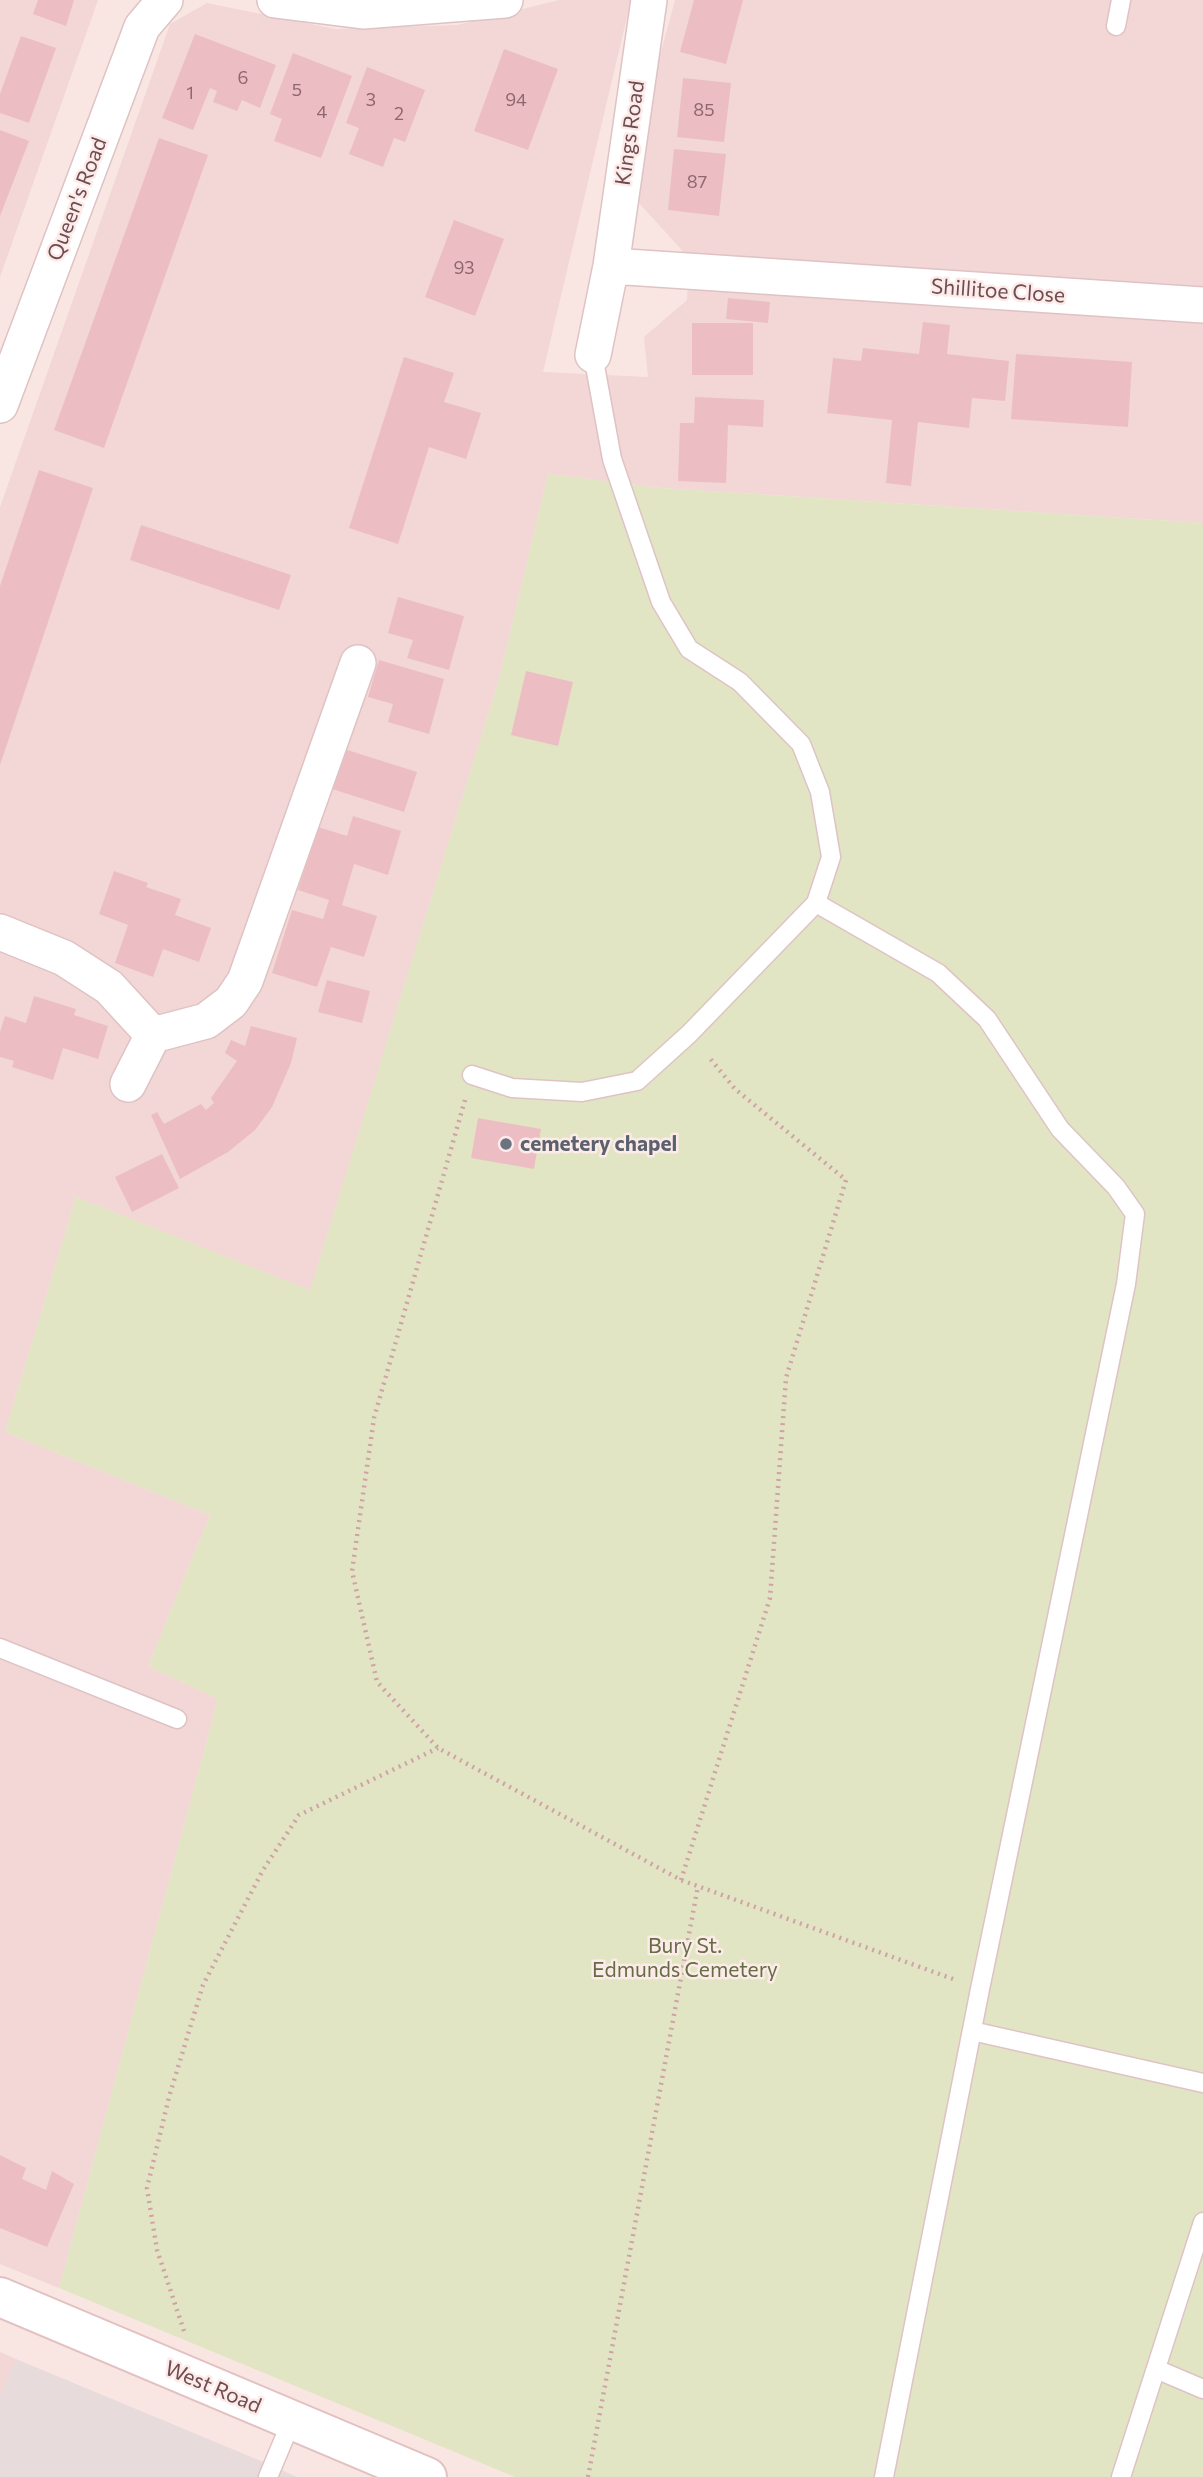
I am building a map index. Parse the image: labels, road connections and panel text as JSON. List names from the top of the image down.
{
  "streets": {
    "street": [
      "Kings Road",
      "Queen's Road",
      "Shillitoe Close",
      "West Road"
    ]
  },
  "crossings": [
    ["Kings Road", "Shillitoe Close"]
  ],
  "parks": ["Bury St. Edmunds Cemetery"],
  "places": ["cemetery chapel"],
  "house_numbers": [
    "6",
    "5",
    "1",
    "3",
    "94",
    "85",
    "4",
    "2",
    "87",
    "93"
  ]
}
